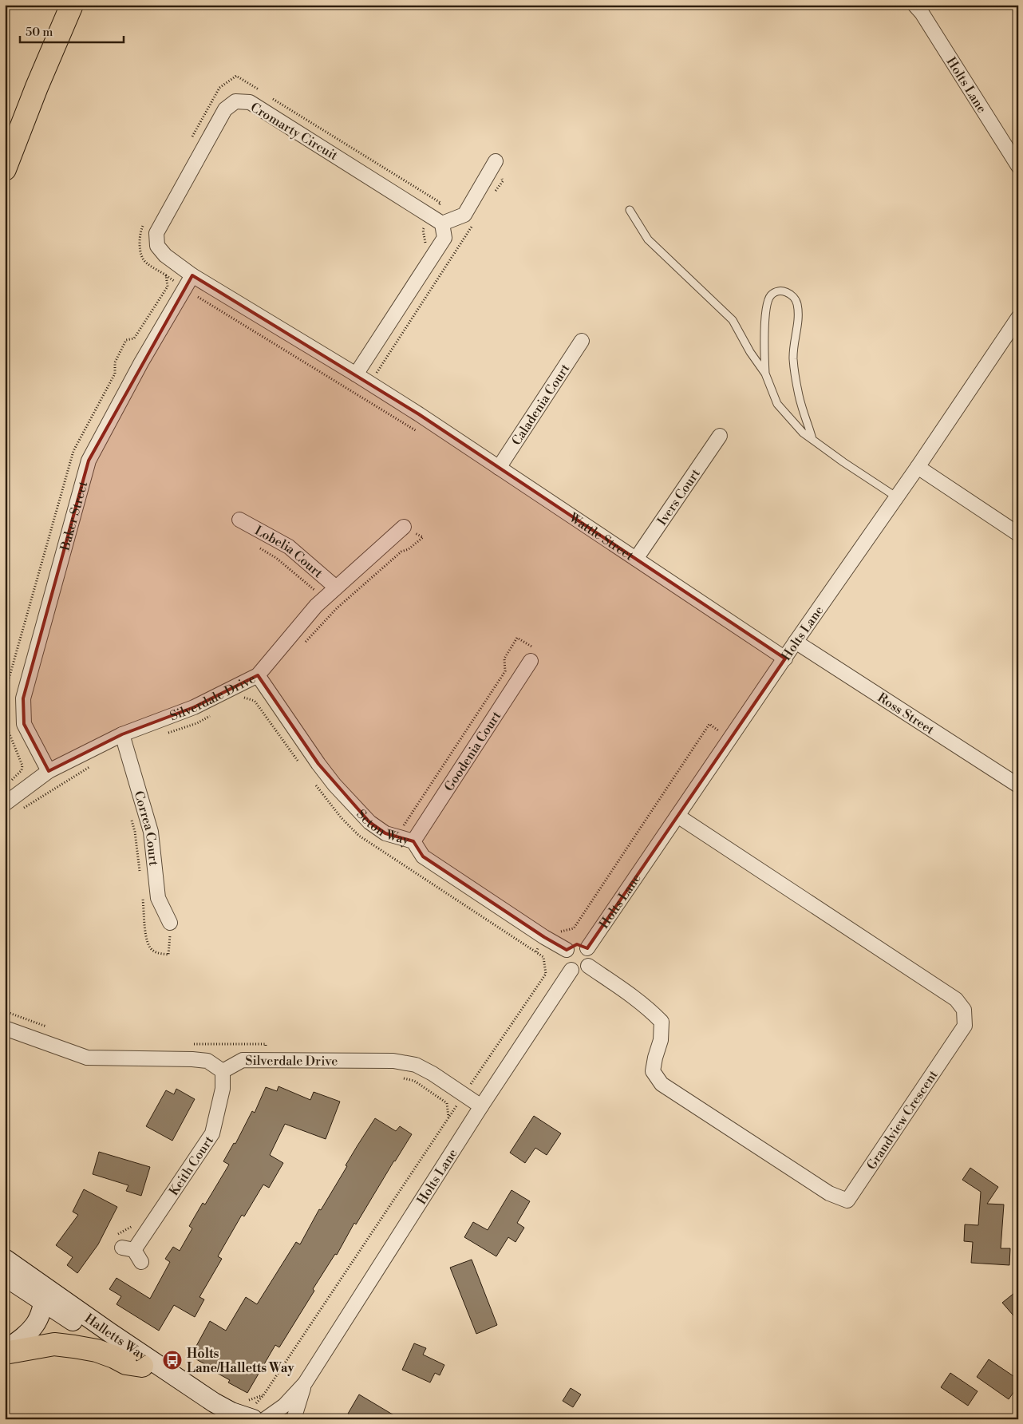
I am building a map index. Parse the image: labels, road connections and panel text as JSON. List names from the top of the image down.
{
  "streets": {
    "street": [
      "Holts Lane",
      "Cromarty Circuit",
      "Caladenia Court",
      "Ivers Court",
      "Baker Street",
      "Wattle Street",
      "Lobelia Court",
      "Silverdale Drive",
      "Ross Street",
      "Goodenia Court",
      "Seton Way",
      "Correa Court",
      "Grandview Crescent",
      "Keith Court",
      "Halletts Way"
    ]
  },
  "crossings": [
    ["Holts Lane", "Wattle Street"],
    ["Holts Lane", "Silverdale Drive"],
    ["Holts Lane", "Ross Street"],
    ["Holts Lane", "Seton Way"],
    ["Holts Lane", "Grandview Crescent"],
    ["Cromarty Circuit", "Baker Street"],
    ["Cromarty Circuit", "Wattle Street"],
    ["Caladenia Court", "Wattle Street"],
    ["Ivers Court", "Wattle Street"],
    ["Baker Street", "Silverdale Drive"],
    ["Lobelia Court", "Silverdale Drive"],
    ["Silverdale Drive", "Seton Way"],
    ["Silverdale Drive", "Correa Court"],
    ["Silverdale Drive", "Keith Court"],
    ["Goodenia Court", "Seton Way"],
    ["Seton Way", "Grandview Crescent"]
  ],
  "places": {
    "bus stop": ["Holts Lane/Halletts Way"]
  },
  "scale_bar": "50 m"
}
